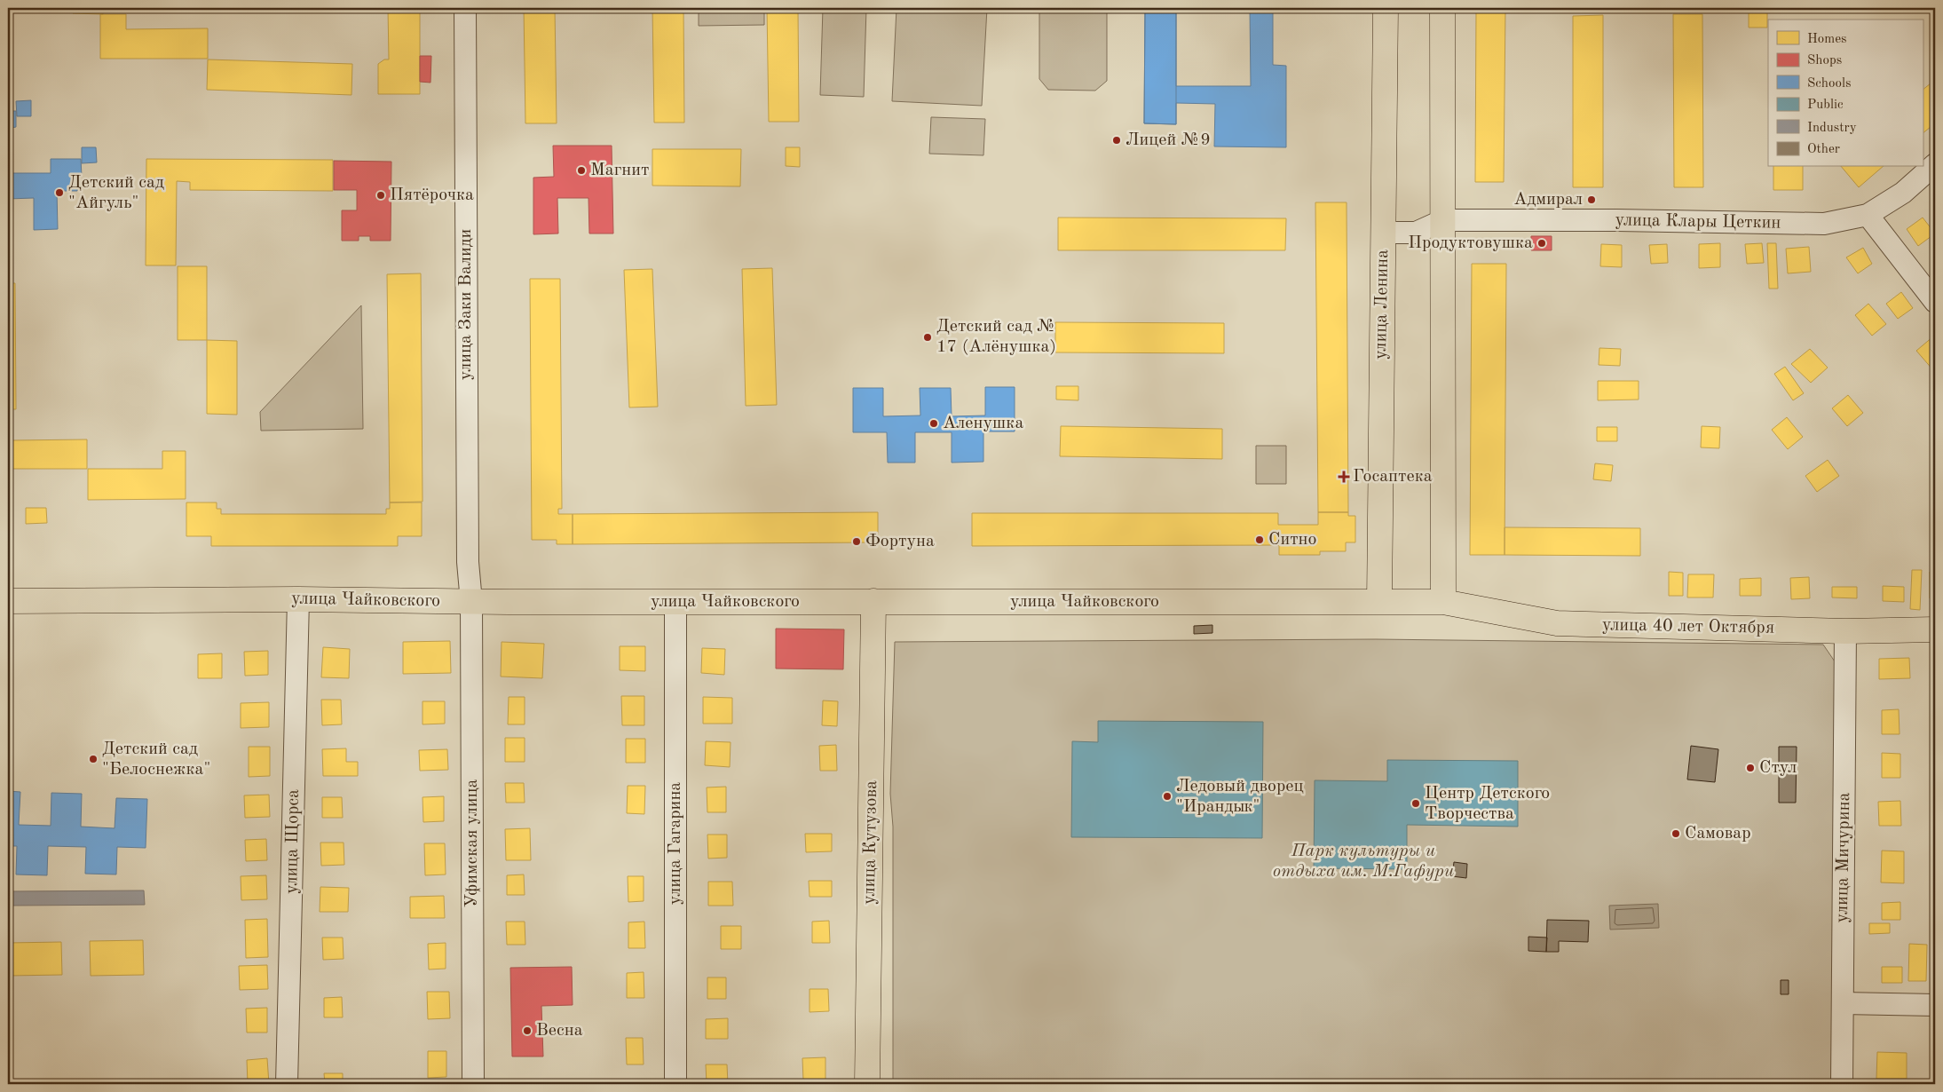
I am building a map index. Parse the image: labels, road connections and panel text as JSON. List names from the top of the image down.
{
  "streets": {
    "main road": [
      "улица Ленина",
      "улица Чайковского",
      "улица 40 лет Октября",
      "улица Кутузова"
    ],
    "street": [
      "улица Клары Цеткин",
      "улица Заки Валиди",
      "улица Щорса",
      "Уфимская улица",
      "улица Гагарина",
      "улица Мичурина"
    ]
  },
  "crossings": [
    ["улица Заки Валиди", "улица Чайковского"],
    ["улица Заки Валиди", "Уфимская улица"],
    ["улица Ленина", "улица Чайковского"],
    ["улица Чайковского", "улица 40 лет Октября"],
    ["улица Чайковского", "улица Щорса"],
    ["улица Чайковского", "улица Кутузова"],
    ["улица Чайковского", "Уфимская улица"],
    ["улица Чайковского", "улица Гагарина"],
    ["улица 40 лет Октября", "улица Мичурина"]
  ],
  "parks": ["Парк культуры и отдыха им. М.Гафури"],
  "places": {
    "other": [
      "Лицей №9",
      "Магнит",
      "Детский сад \"Айгуль\"",
      "Пятёрочка",
      "Адмирал",
      "Продуктовушка",
      "Детский сад № 17 (Алёнушка)",
      "Аленушка",
      "Ситно",
      "Фортуна",
      "Детский сад \"Белоснежка\"",
      "Стул",
      "Ледовый дворец \"Ирандык\"",
      "Центр Детского Творчества",
      "Самовар",
      "Весна"
    ],
    "health": ["Госаптека"]
  },
  "legend": [
    "Homes",
    "Shops",
    "Schools",
    "Public",
    "Industry",
    "Other"
  ]
}
